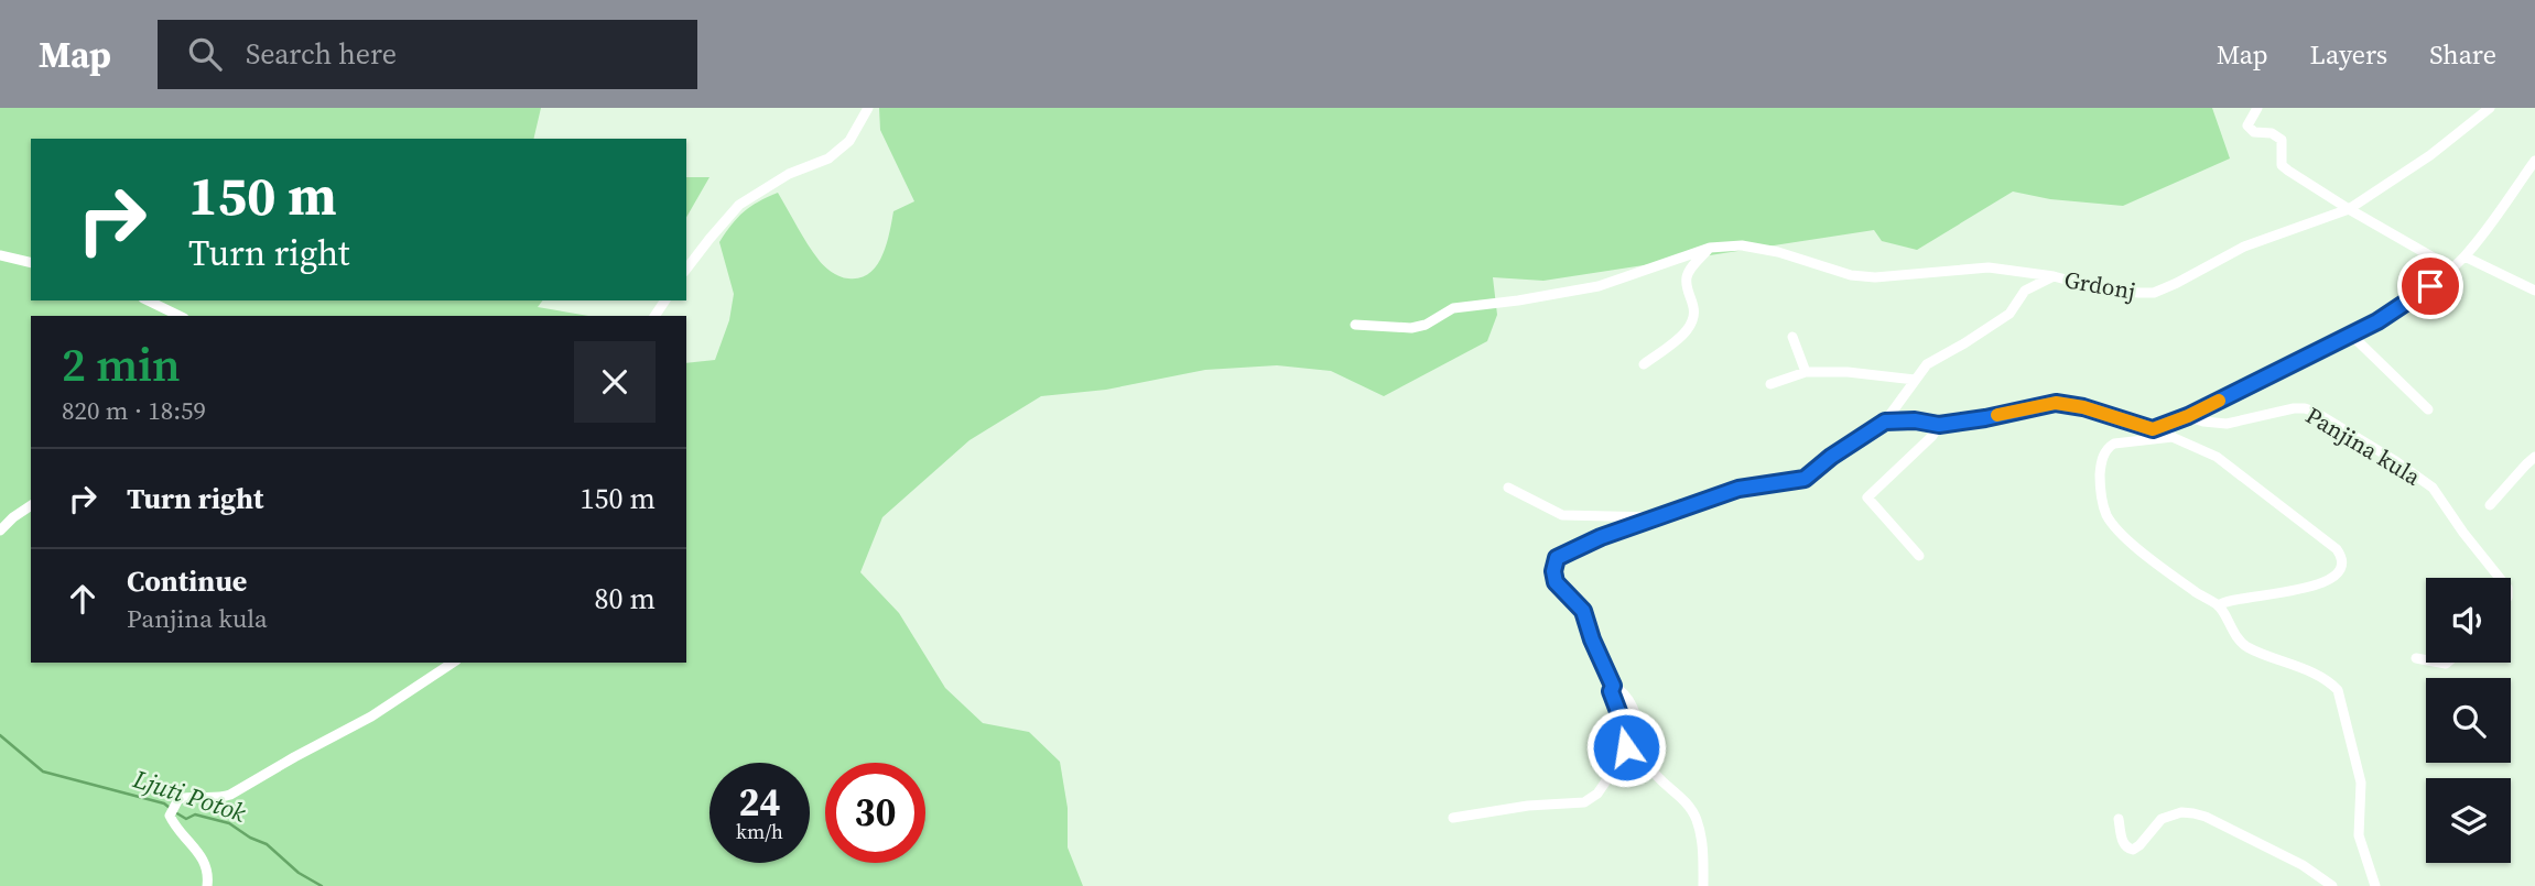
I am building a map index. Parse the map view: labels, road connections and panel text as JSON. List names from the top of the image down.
{
  "streets": {
    "street": ["Grdonj", "Panjina kula"]
  },
  "water": ["Ljuti Potok"],
  "page": {
    "header": "Map",
    "search": "Search here",
    "nav": ["Map", "Layers", "Share"],
    "turn": ["150 m", "Turn right"],
    "heading": ["2 min", "820 m · 18:59"],
    "list": [
      {
        "name": "Turn right",
        "value": "150 m"
      },
      {
        "name": "Continue",
        "note": "Panjina kula",
        "value": "80 m"
      }
    ],
    "speed": "24 km/h",
    "limit": "30"
  }
}
